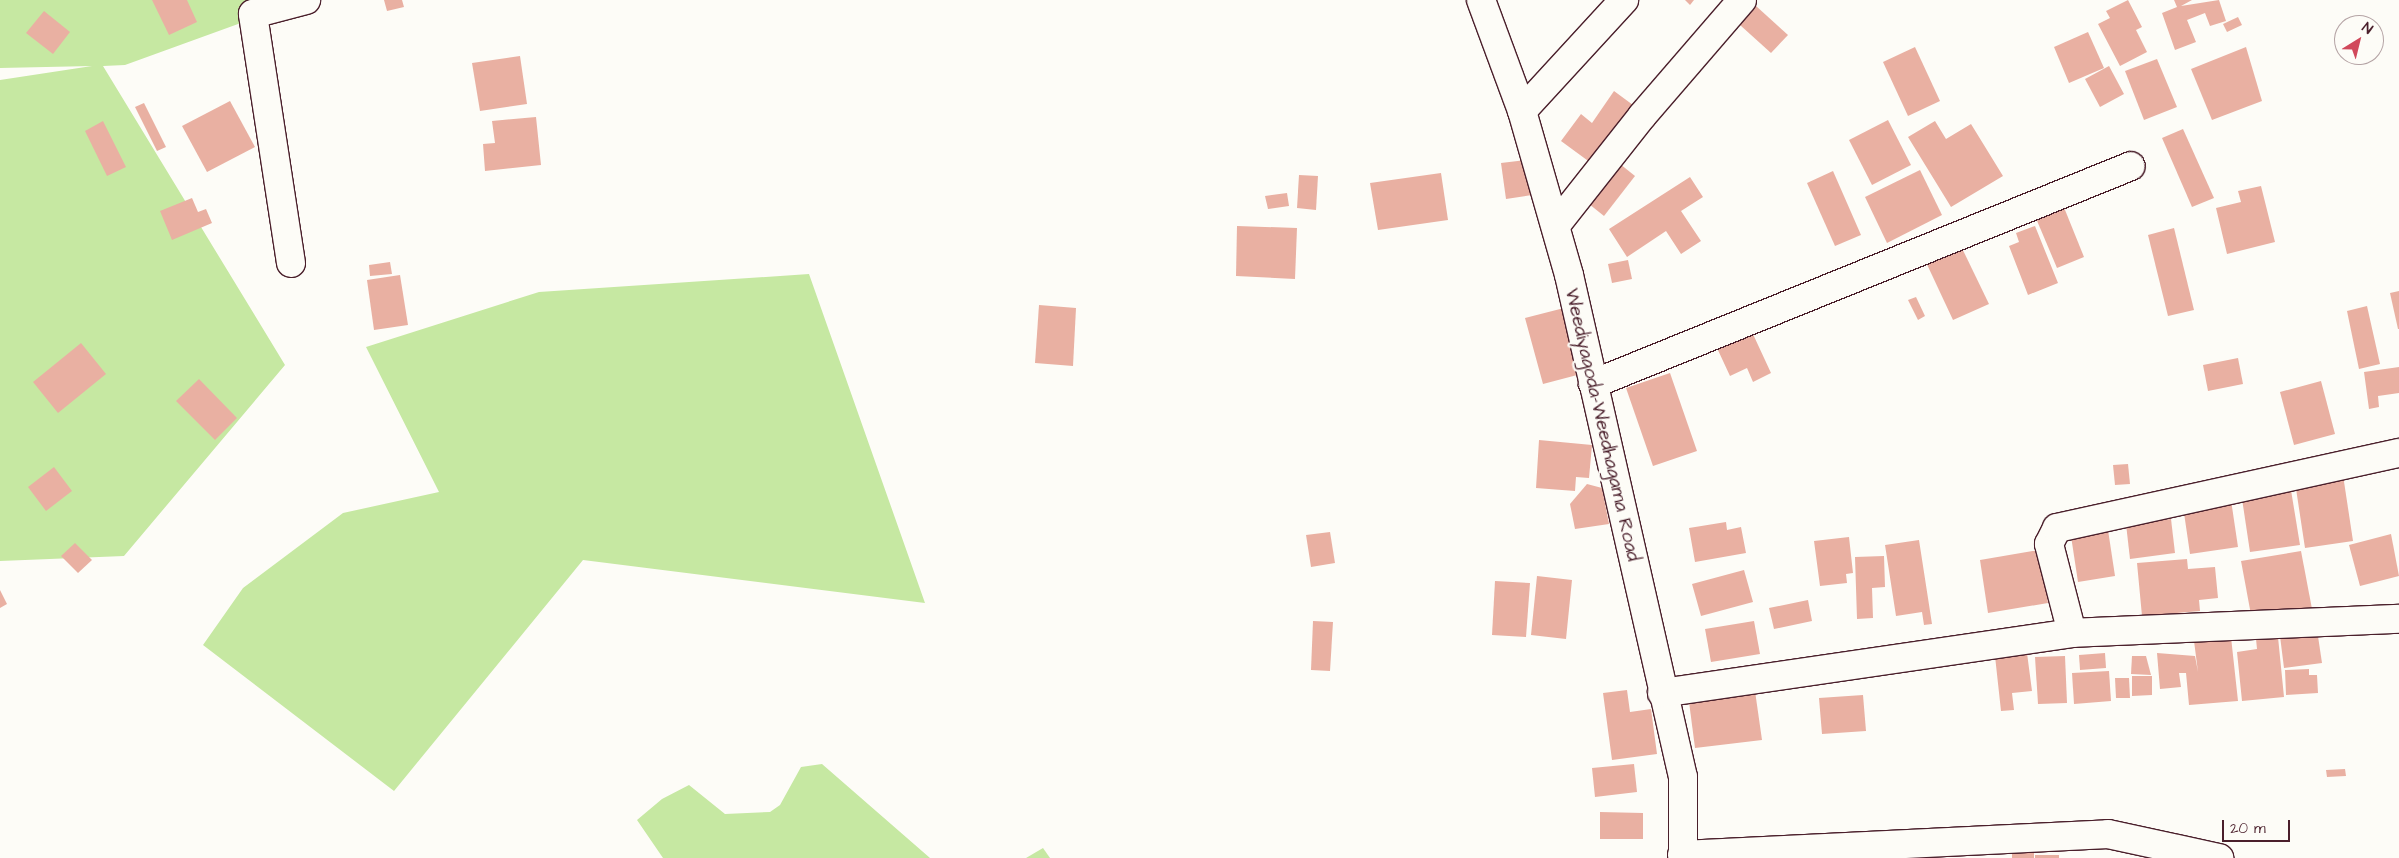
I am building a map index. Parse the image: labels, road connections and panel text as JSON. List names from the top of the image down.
{
  "streets": {
    "street": ["Weediyagoda-Weedhagama Road"]
  },
  "scale_bar": "20 m",
  "north": "top right"
}
